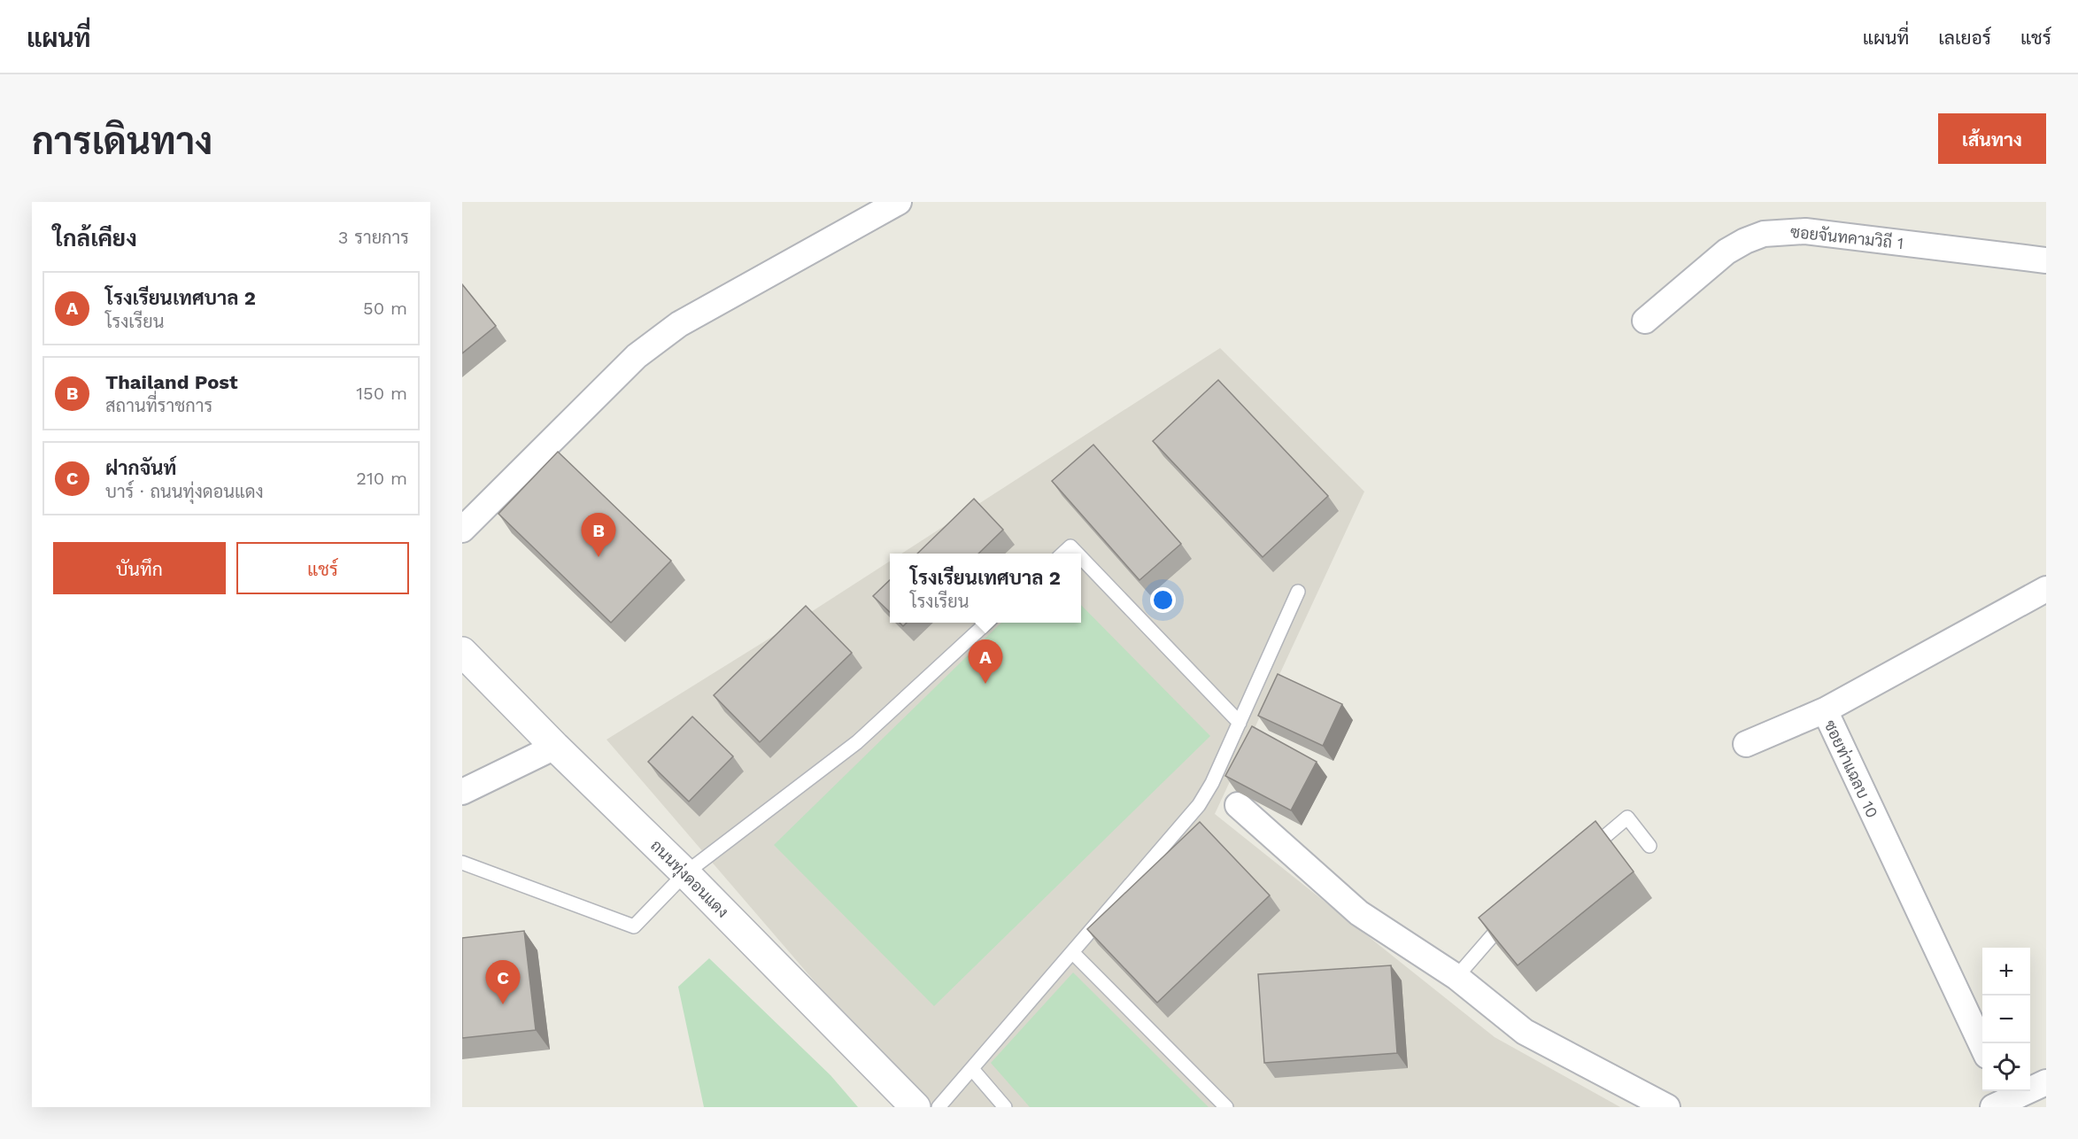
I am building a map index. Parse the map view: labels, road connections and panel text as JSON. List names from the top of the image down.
{
  "streets": {
    "street": ["ซอยจันทคามวิถี 1", "ซอยท่าแฉลบ 10", "ถนนทุ่งดอนแดง"]
  },
  "page": {
    "header": "แผนที่",
    "nav": ["แผนที่", "เลเยอร์", "แชร์"],
    "buttons": [
      "เส้นทาง",
      ["บันทึก", "แชร์"]
    ],
    "title": "การเดินทาง",
    "heading": ["ใกล้เคียง", "3 รายการ"],
    "list": [
      {
        "mark": "A",
        "name": "โรงเรียนเทศบาล 2",
        "note": "โรงเรียน",
        "value": "50 m"
      },
      {
        "mark": "B",
        "name": "Thailand Post",
        "note": "สถานที่ราชการ",
        "value": "150 m"
      },
      {
        "mark": "C",
        "name": "ฝากจันท์",
        "note": "บาร์ · ถนนทุ่งดอนแดง",
        "value": "210 m"
      }
    ],
    "pins": ["B", "A", "C"],
    "popup": ["โรงเรียนเทศบาล 2", "โรงเรียน"],
    "map_buttons": ["+", "−"]
  }
}
